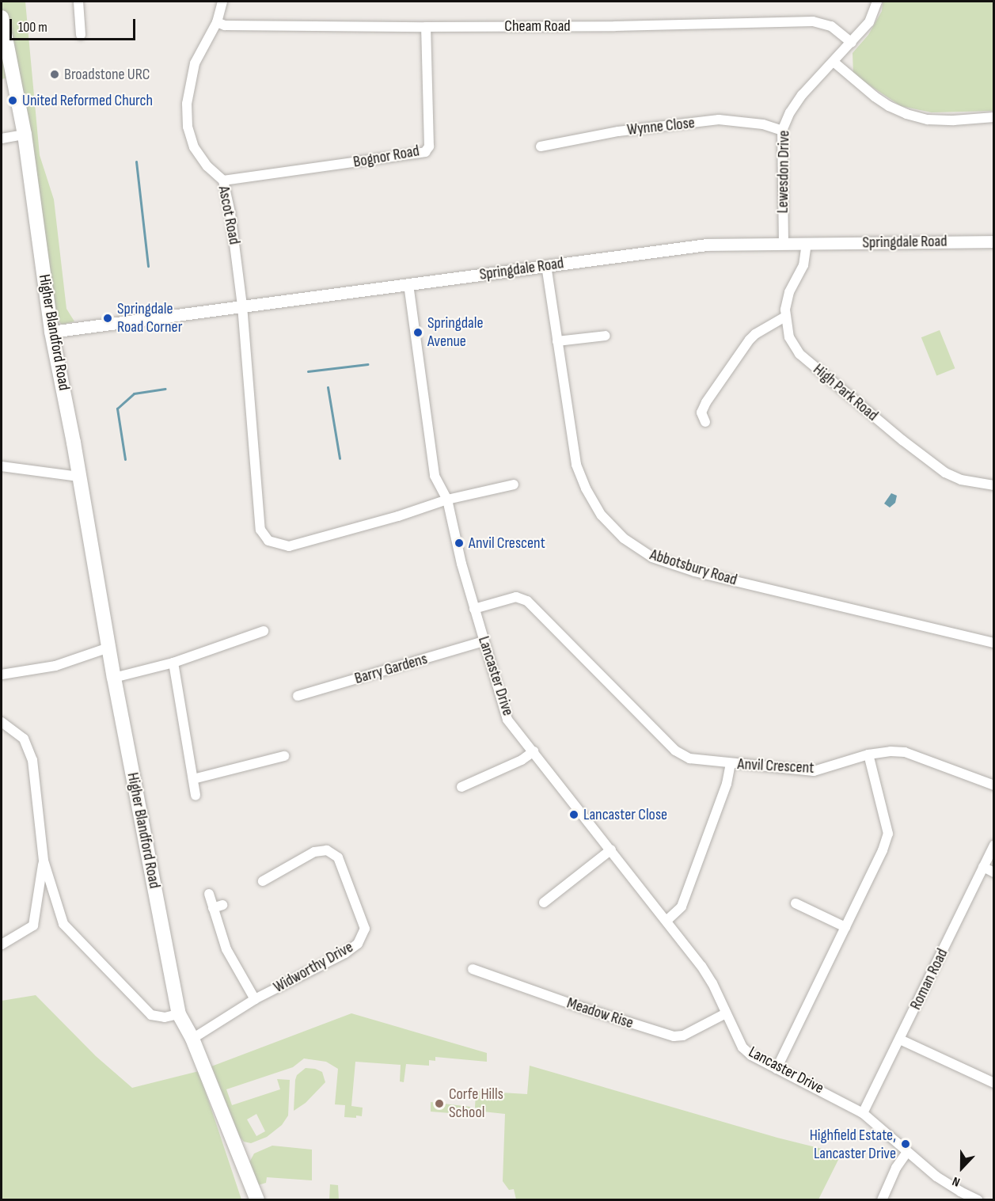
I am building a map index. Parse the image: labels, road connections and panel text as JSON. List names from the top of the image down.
{
  "streets": {
    "main road": ["Higher Blandford Road"],
    "street": [
      "Cheam Road",
      "Wynne Close",
      "Bognor Road",
      "Lewesdon Drive",
      "Ascot Road",
      "Springdale Road",
      "High Park Road",
      "Abbotsbury Road",
      "Barry Gardens",
      "Lancaster Drive",
      "Anvil Crescent",
      "Widworthy Drive",
      "Roman Road",
      "Meadow Rise"
    ]
  },
  "crossings": [
    ["Cheam Road", "Bognor Road"],
    ["Cheam Road", "Lewesdon Drive"],
    ["Cheam Road", "Ascot Road"],
    ["Wynne Close", "Lewesdon Drive"],
    ["Bognor Road", "Ascot Road"],
    ["Lewesdon Drive", "Springdale Road"],
    ["Ascot Road", "Springdale Road"],
    ["Springdale Road", "Higher Blandford Road"],
    ["Springdale Road", "High Park Road"],
    ["Springdale Road", "Abbotsbury Road"],
    ["Higher Blandford Road", "Widworthy Drive"],
    ["Barry Gardens", "Lancaster Drive"],
    ["Lancaster Drive", "Anvil Crescent"],
    ["Lancaster Drive", "Roman Road"],
    ["Lancaster Drive", "Meadow Rise"]
  ],
  "places": [
    "Broadstone URC",
    "United Reformed Church",
    "Springdale Road Corner",
    "Springdale Avenue",
    "Anvil Crescent",
    "Lancaster Close",
    "Corfe Hills School",
    "Highfield Estate, Lancaster Drive"
  ],
  "scale_bar": "100 m",
  "north": "bottom"
}
